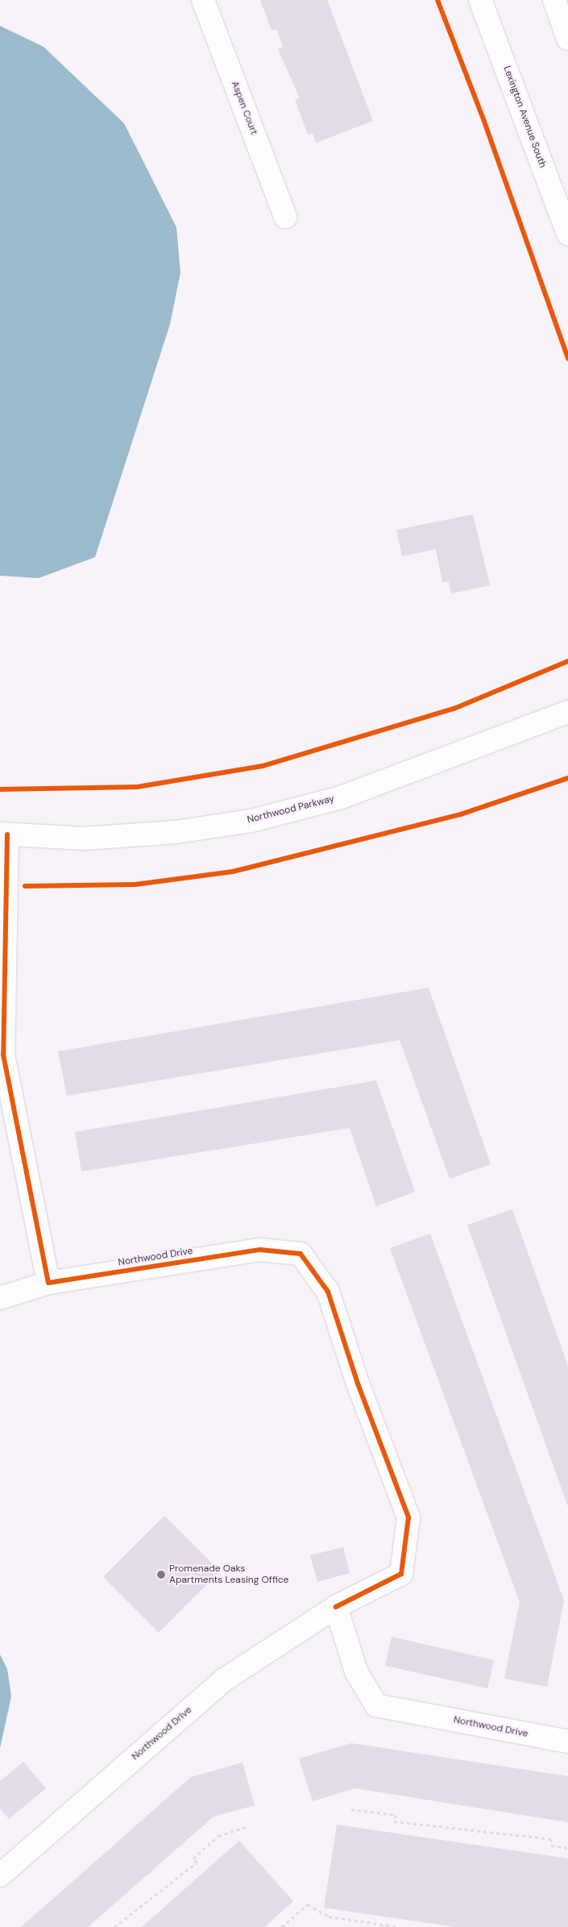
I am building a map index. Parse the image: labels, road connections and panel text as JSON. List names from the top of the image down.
{
  "streets": {
    "street": [
      "Aspen Court",
      "Lexington Avenue South",
      "Northwood Parkway",
      "Northwood Drive"
    ]
  },
  "places": ["Promenade Oaks Apartments Leasing Office"]
}
